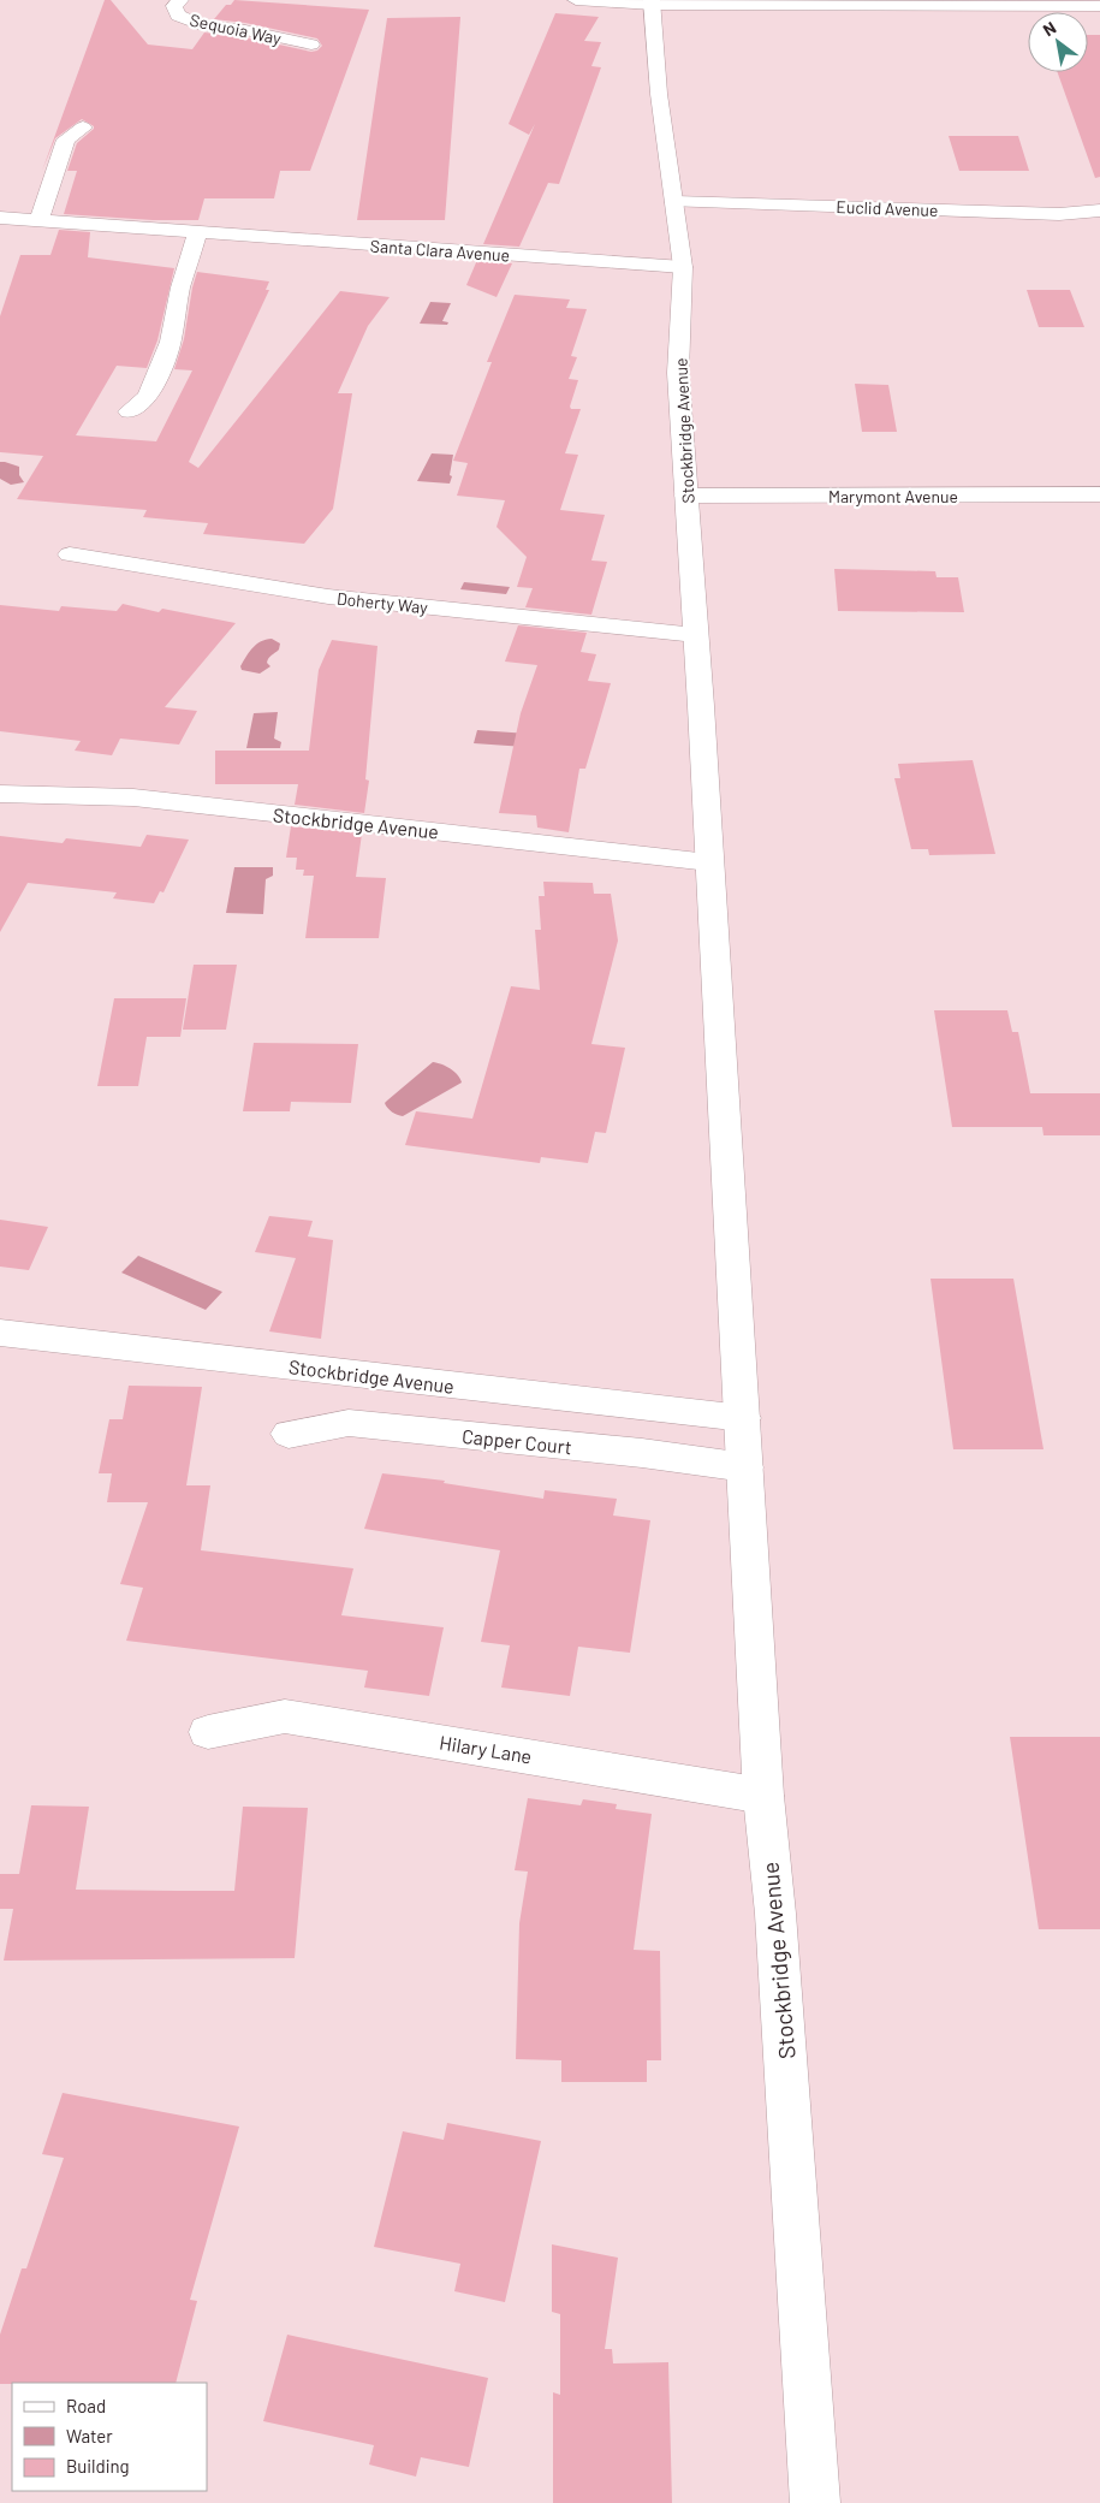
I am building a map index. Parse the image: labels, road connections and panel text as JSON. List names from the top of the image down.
{
  "streets": {
    "street": [
      "Sequoia Way",
      "Euclid Avenue",
      "Santa Clara Avenue",
      "Stockbridge Avenue",
      "Marymont Avenue",
      "Doherty Way",
      "Capper Court",
      "Hilary Lane"
    ]
  },
  "crossings": [
    ["Euclid Avenue", "Stockbridge Avenue"],
    ["Santa Clara Avenue", "Stockbridge Avenue"],
    ["Stockbridge Avenue", "Marymont Avenue"],
    ["Stockbridge Avenue", "Doherty Way"],
    ["Stockbridge Avenue", "Capper Court"],
    ["Stockbridge Avenue", "Hilary Lane"]
  ],
  "legend": ["Road", "Water", "Building"],
  "north": "top left"
}
